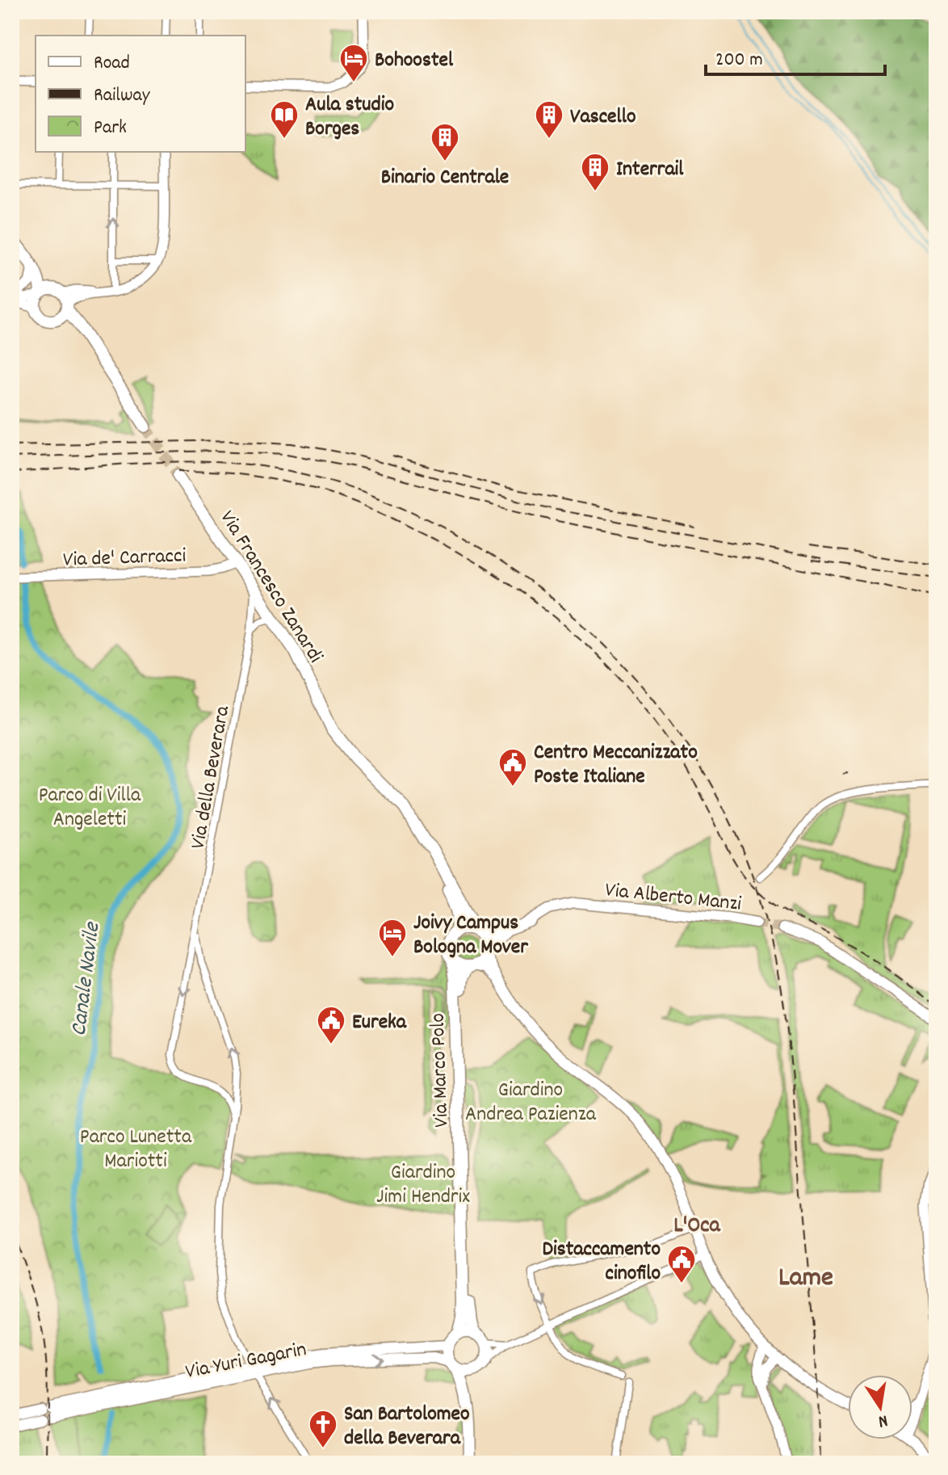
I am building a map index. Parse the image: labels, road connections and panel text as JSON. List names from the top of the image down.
{
  "streets": {
    "main road": [
      "Via Francesco Zanardi",
      "Via Alberto Manzi",
      "Via Marco Polo",
      "Via Yuri Gagarin"
    ],
    "street": ["Via de' Carracci", "Via della Beverara"]
  },
  "crossings": [
    ["Via de' Carracci", "Via Francesco Zanardi"],
    ["Via Francesco Zanardi", "Via della Beverara"],
    ["Via Francesco Zanardi", "Via Alberto Manzi"],
    ["Via Francesco Zanardi", "Via Marco Polo"],
    ["Via della Beverara", "Via Yuri Gagarin"],
    ["Via Alberto Manzi", "Via Marco Polo"],
    ["Via Marco Polo", "Via Yuri Gagarin"]
  ],
  "districts": ["L'Oca", "Lame"],
  "water": ["Canale Navile"],
  "parks": [
    "Parco di Villa Angeletti",
    "Giardino Andrea Pazienza",
    "Parco Lunetta Mariotti",
    "Giardino Jimi Hendrix"
  ],
  "places": {
    "hotel": ["Bohoostel", "Joivy Campus Bologna Mover"],
    "library": ["Aula studio Borges"],
    "building": ["Vascello", "Binario Centrale", "Interrail"],
    "public building": ["Centro Meccanizzato Poste Italiane", "Eureka", "Distaccamento cinofilo"],
    "church": ["San Bartolomeo della Beverara"]
  },
  "legend": ["Road", "Railway", "Park"],
  "scale_bar": "200 m",
  "north": "bottom"
}
